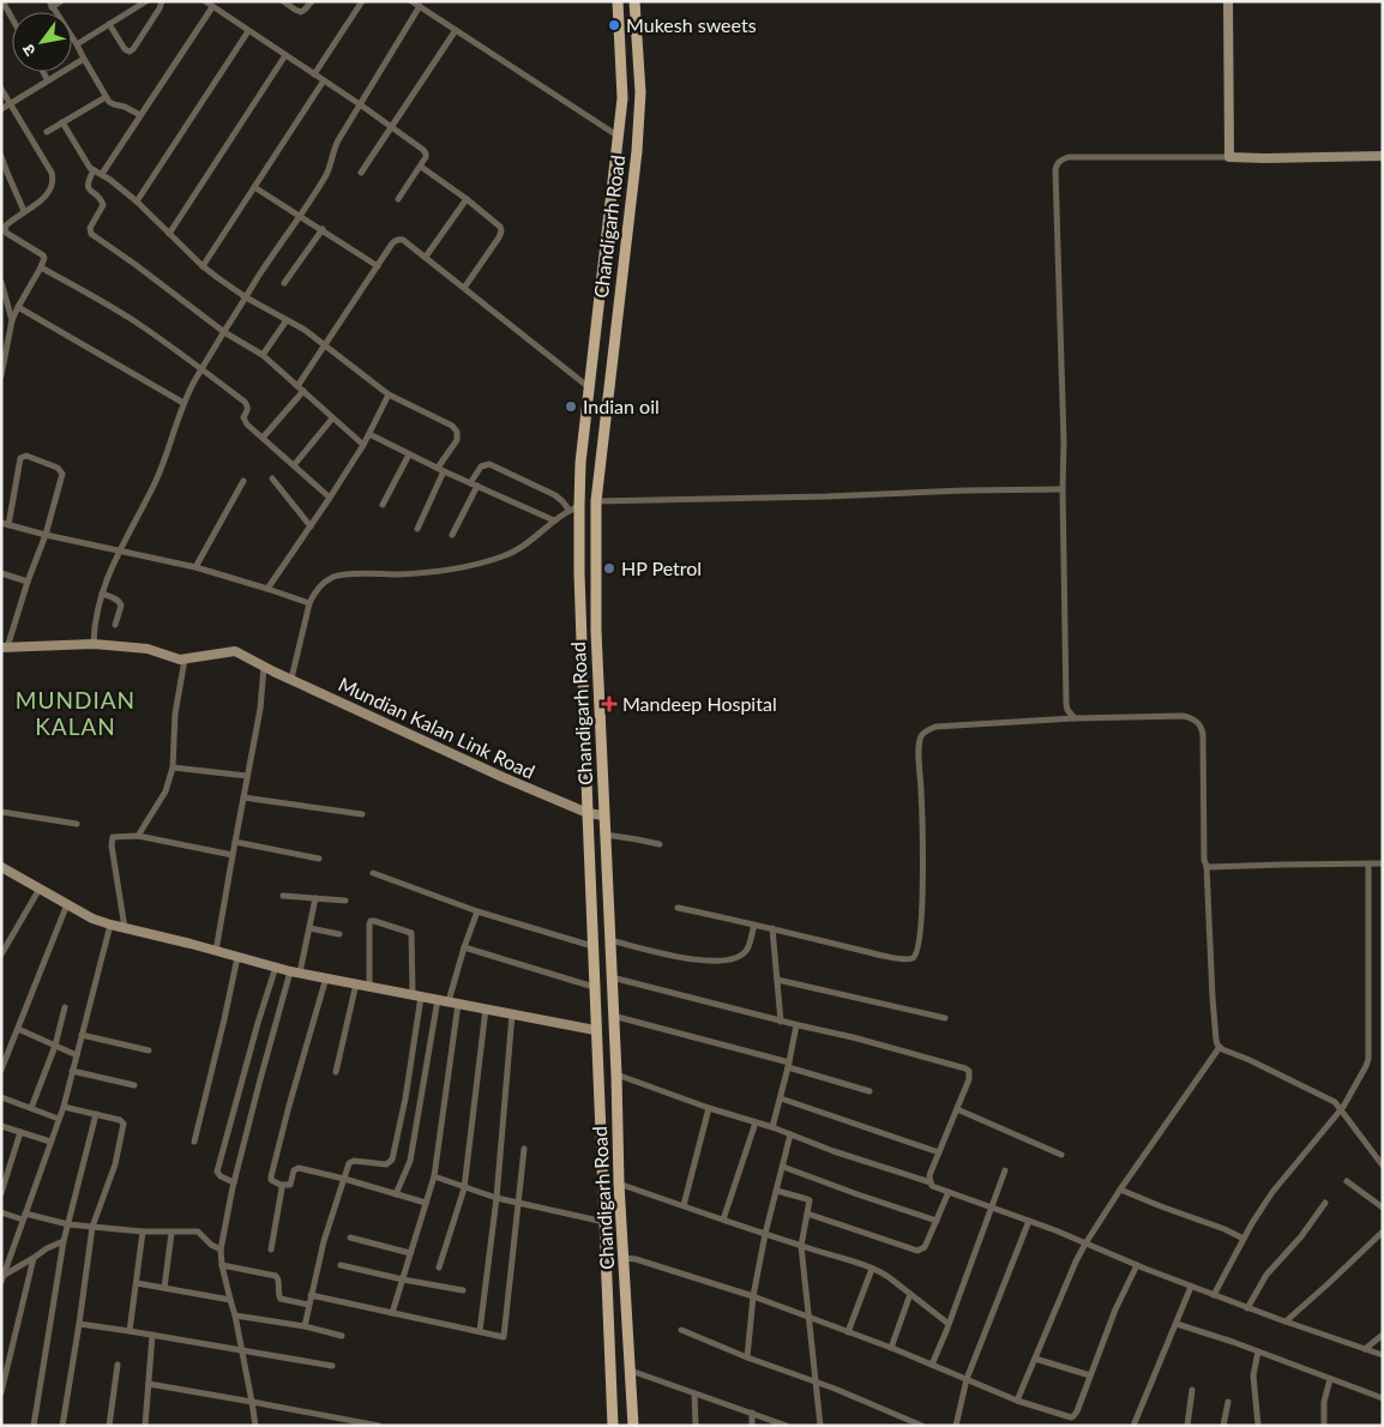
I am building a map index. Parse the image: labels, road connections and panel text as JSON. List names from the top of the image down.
{
  "streets": {
    "main road": ["Chandigarh Road"],
    "street": ["Mundian Kalan Link Road"]
  },
  "crossings": [
    ["Chandigarh Road", "Mundian Kalan Link Road"]
  ],
  "districts": ["MUNDIAN KALAN"],
  "places": {
    "other": ["Mukesh sweets", "Indian oil", "HP Petrol"],
    "health": ["Mandeep Hospital"]
  },
  "north": "bottom left"
}
